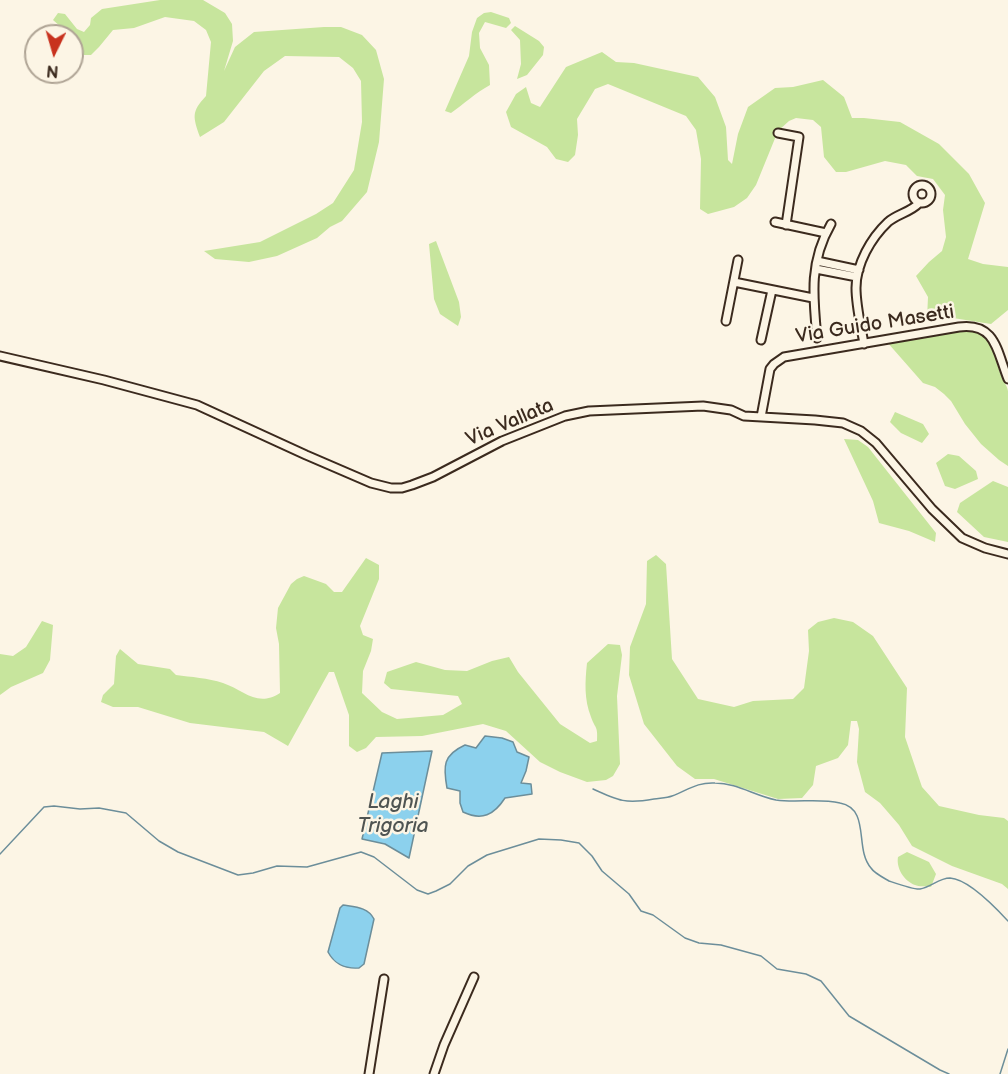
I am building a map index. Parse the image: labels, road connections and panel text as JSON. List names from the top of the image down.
{
  "streets": {
    "street": ["Via Guido Masetti", "Via Vallata"]
  },
  "crossings": [
    ["Via Guido Masetti", "Via Vallata"]
  ],
  "water": ["Laghi Trigoria"],
  "north": "bottom"
}
